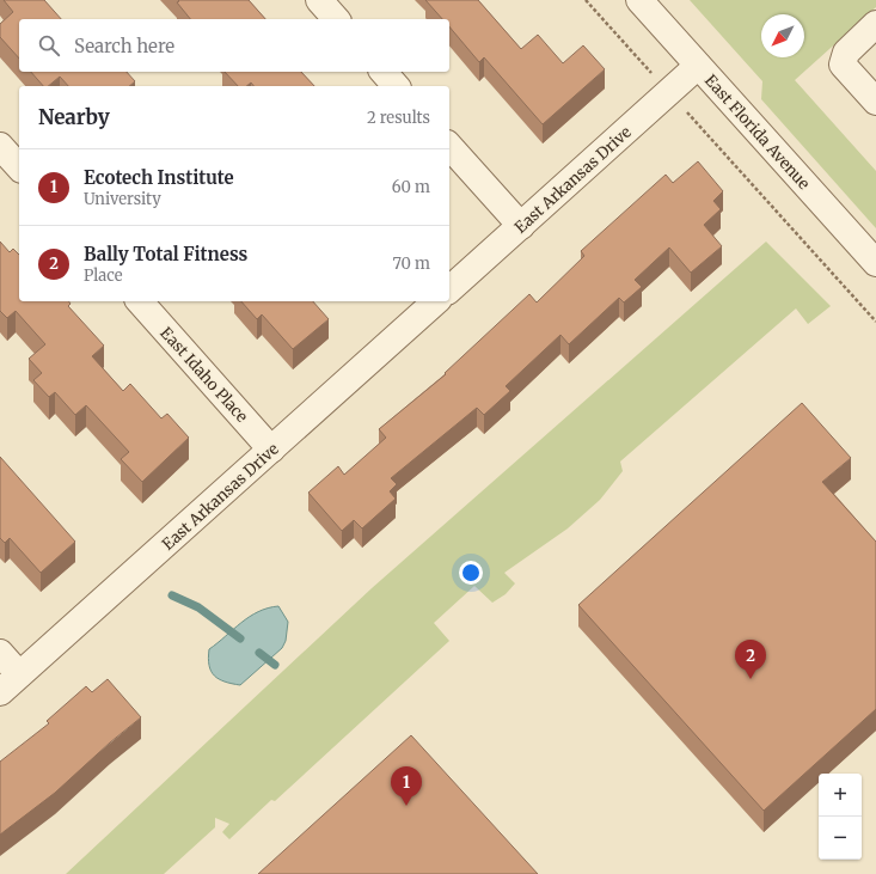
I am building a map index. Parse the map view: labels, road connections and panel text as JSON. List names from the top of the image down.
{
  "streets": {
    "street": ["East Florida Avenue", "East Arkansas Drive", "East Idaho Place"]
  },
  "crossings": [
    ["East Florida Avenue", "East Arkansas Drive"],
    ["East Arkansas Drive", "East Idaho Place"]
  ],
  "north": "bottom left",
  "page": {
    "search": "Search here",
    "heading": ["Nearby", "2 results"],
    "list": [
      {
        "mark": "1",
        "name": "Ecotech Institute",
        "note": "University",
        "value": "60 m"
      },
      {
        "mark": "2",
        "name": "Bally Total Fitness",
        "note": "Place",
        "value": "70 m"
      }
    ],
    "pins": ["2", "1"],
    "map_buttons": ["+", "−"]
  }
}
